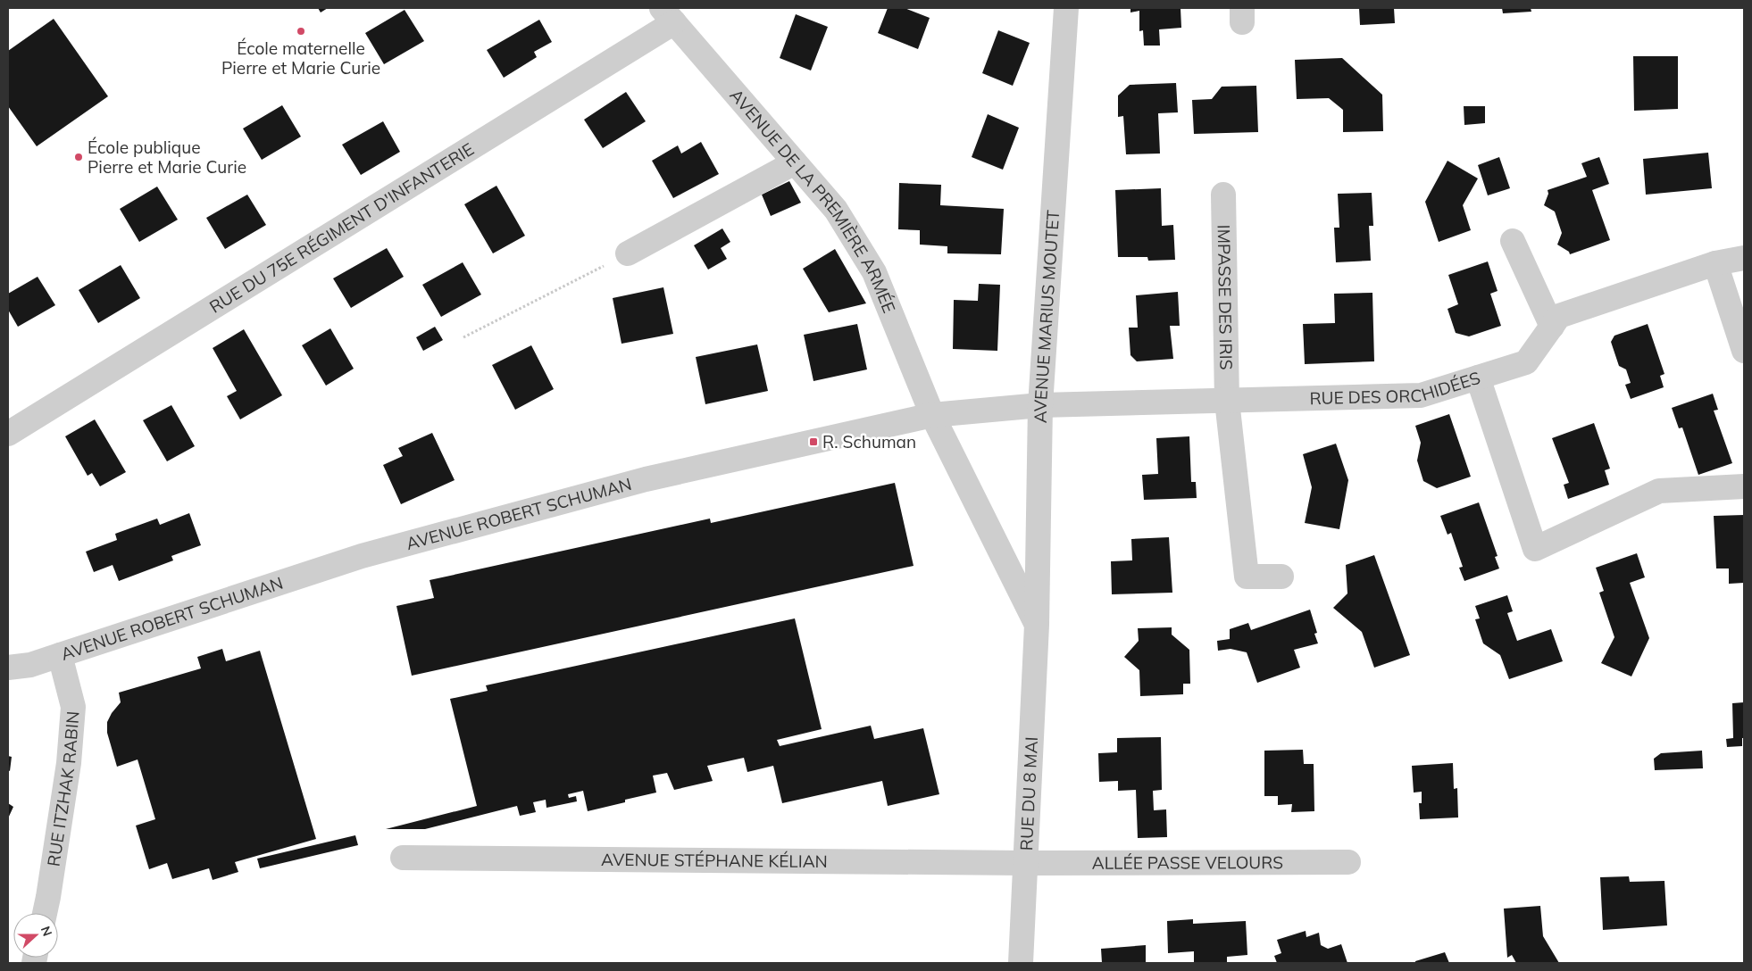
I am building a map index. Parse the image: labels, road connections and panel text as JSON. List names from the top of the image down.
{
  "streets": {
    "street": [
      "AVENUE DE LA PREMIÈRE ARMÉE",
      "RUE DU 75E RÉGIMENT D'INFANTERIE",
      "IMPASSE DES IRIS",
      "AVENUE MARIUS MOUTET",
      "RUE DES ORCHIDÉES",
      "AVENUE ROBERT SCHUMAN",
      "RUE ITZHAK RABIN",
      "RUE DU 8 MAI",
      "AVENUE STÉPHANE KÉLIAN",
      "ALLÉE PASSE VELOURS"
    ]
  },
  "crossings": [
    ["AVENUE DE LA PREMIÈRE ARMÉE", "RUE DU 75E RÉGIMENT D'INFANTERIE"],
    ["AVENUE DE LA PREMIÈRE ARMÉE", "AVENUE MARIUS MOUTET"],
    ["AVENUE DE LA PREMIÈRE ARMÉE", "AVENUE ROBERT SCHUMAN"],
    ["AVENUE DE LA PREMIÈRE ARMÉE", "RUE DU 8 MAI"],
    ["IMPASSE DES IRIS", "RUE DES ORCHIDÉES"],
    ["AVENUE MARIUS MOUTET", "RUE DES ORCHIDÉES"],
    ["AVENUE MARIUS MOUTET", "AVENUE ROBERT SCHUMAN"],
    ["AVENUE MARIUS MOUTET", "RUE DU 8 MAI"],
    ["RUE DES ORCHIDÉES", "AVENUE ROBERT SCHUMAN"],
    ["AVENUE ROBERT SCHUMAN", "RUE ITZHAK RABIN"],
    ["RUE DU 8 MAI", "AVENUE STÉPHANE KÉLIAN"],
    ["RUE DU 8 MAI", "ALLÉE PASSE VELOURS"],
    ["AVENUE STÉPHANE KÉLIAN", "ALLÉE PASSE VELOURS"]
  ],
  "places": {
    "other": ["École maternelle Pierre et Marie Curie", "École publique Pierre et Marie Curie"],
    "transit": ["R. Schuman"]
  },
  "north": "right"
}
